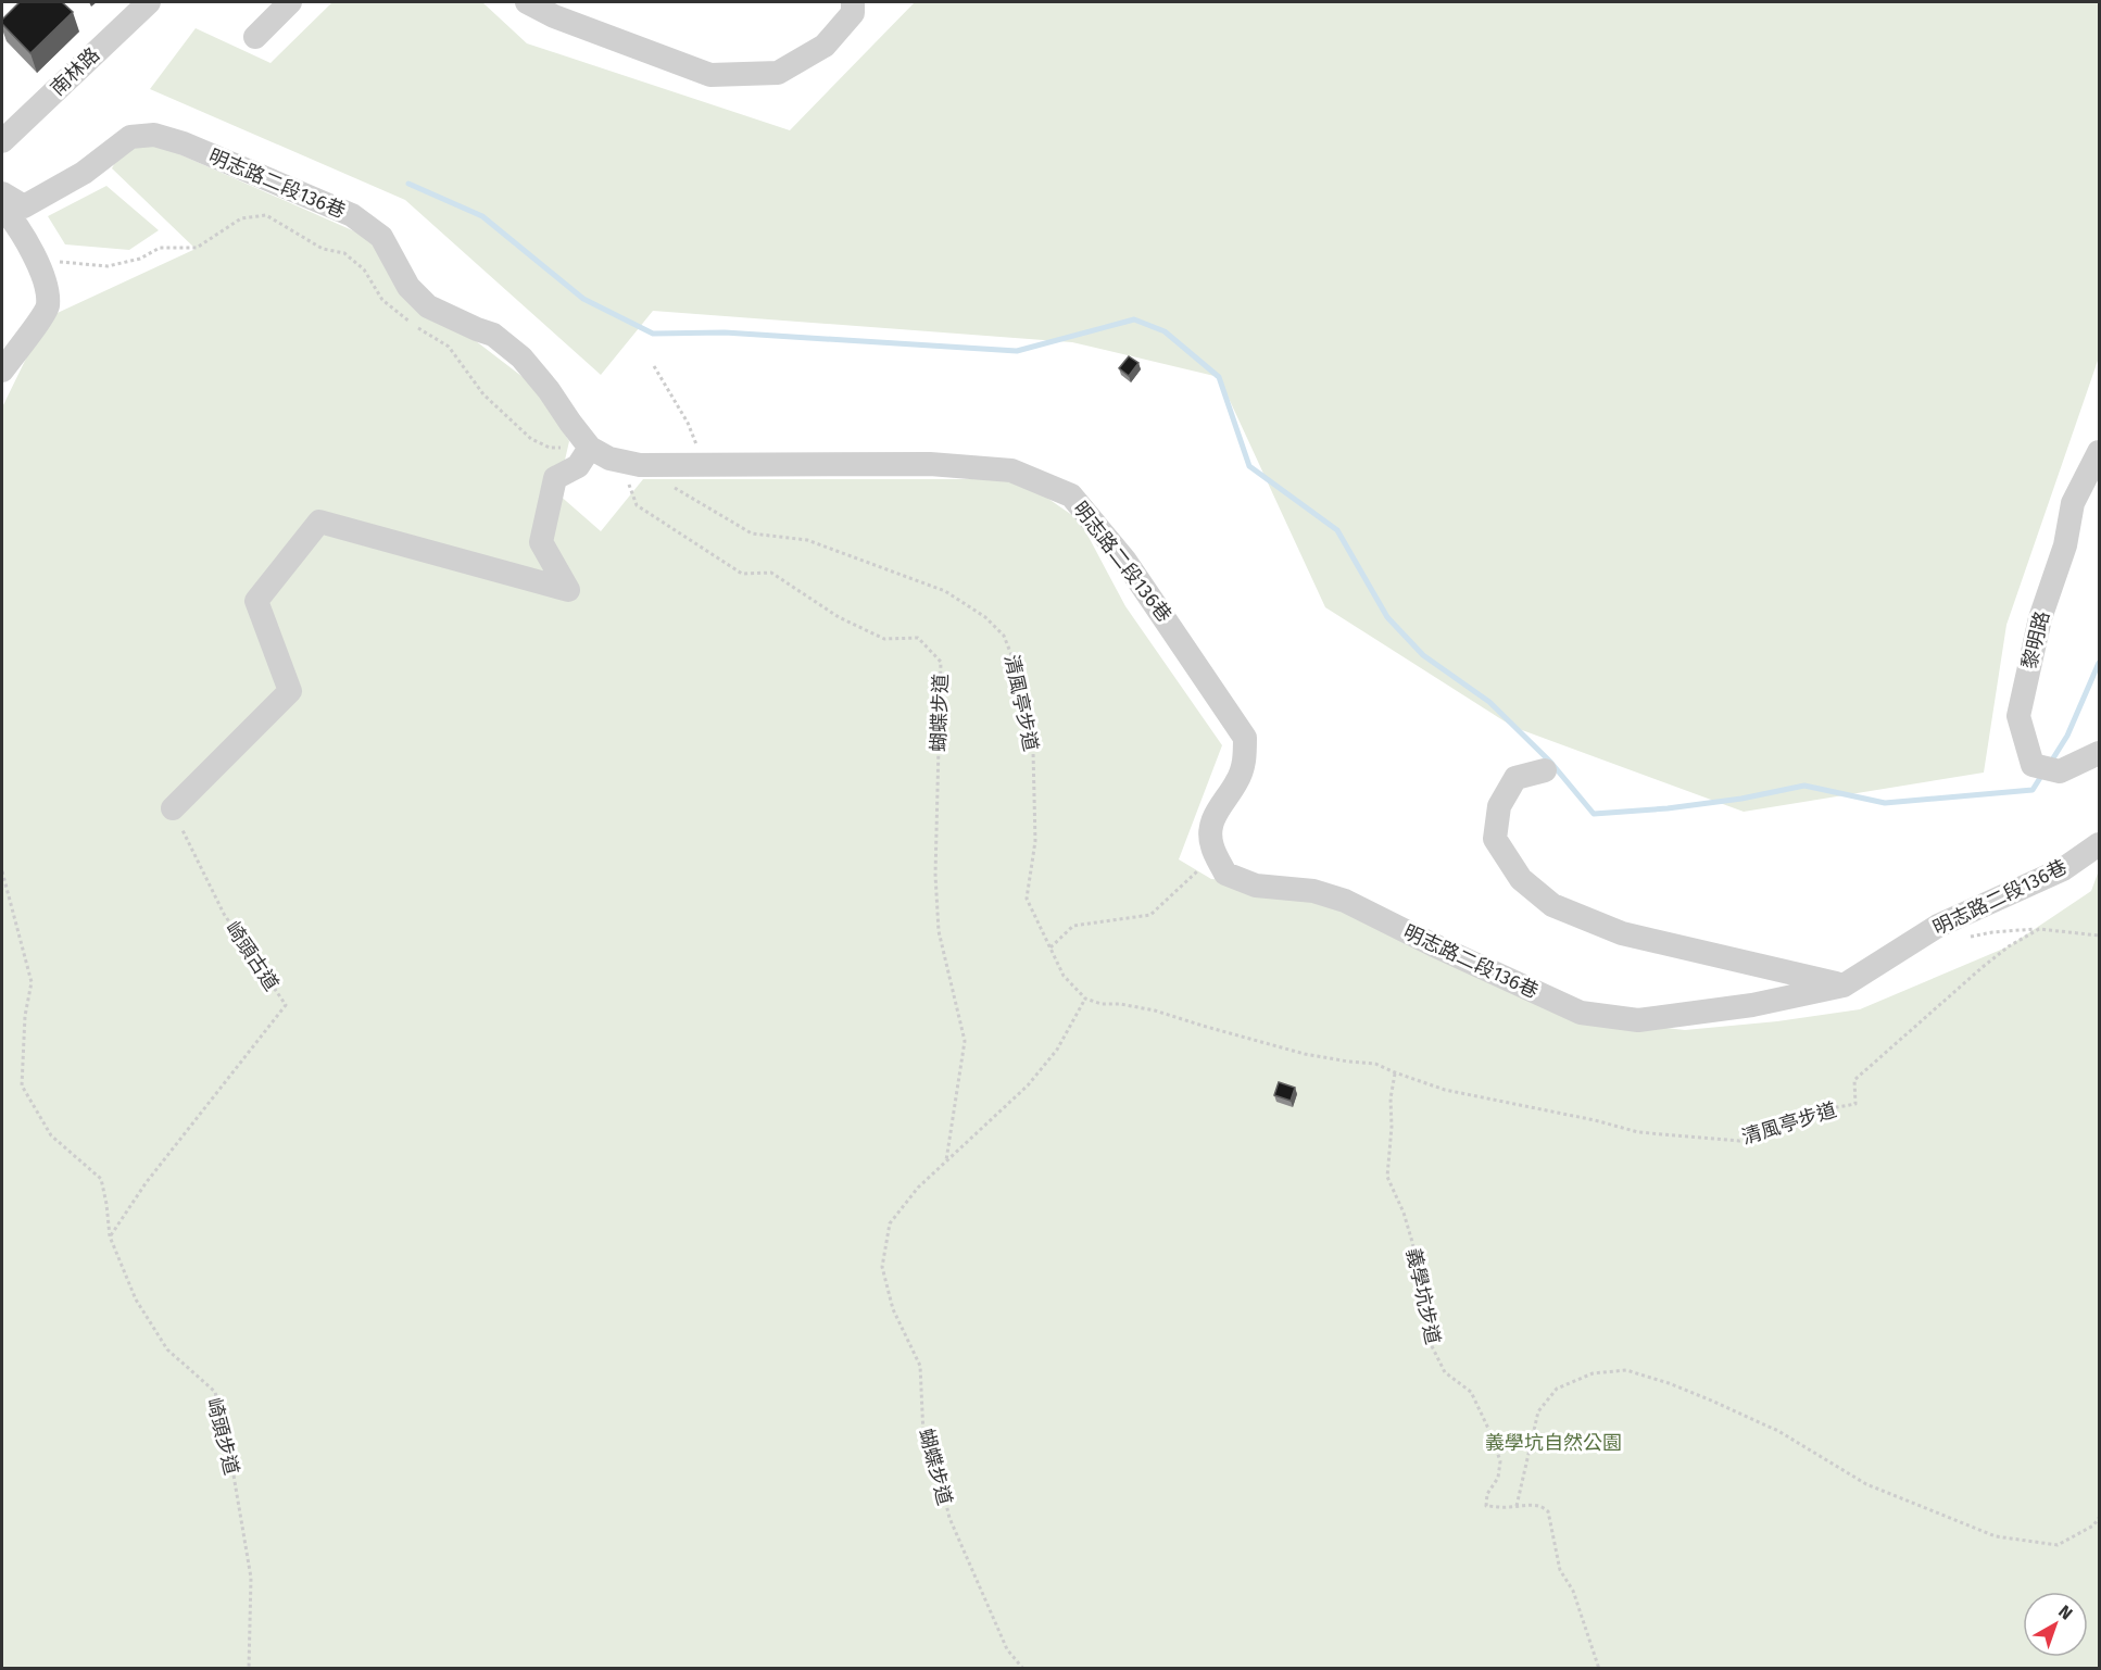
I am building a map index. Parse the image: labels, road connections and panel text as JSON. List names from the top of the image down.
{
  "streets": {
    "street": ["南林路", "明志路二段136巷", "黎明路"],
    "path": [
      "清風亭步道",
      "蝴蝶步道",
      "崎頭古道",
      "義學坑步道",
      "崎頭步道"
    ]
  },
  "crossings": [
    ["明志路二段136巷", "清風亭步道"],
    ["明志路二段136巷", "蝴蝶步道"],
    ["清風亭步道", "蝴蝶步道"],
    ["清風亭步道", "義學坑步道"],
    ["崎頭古道", "崎頭步道"]
  ],
  "parks": ["義學坑自然公園"],
  "north": "top right"
}
